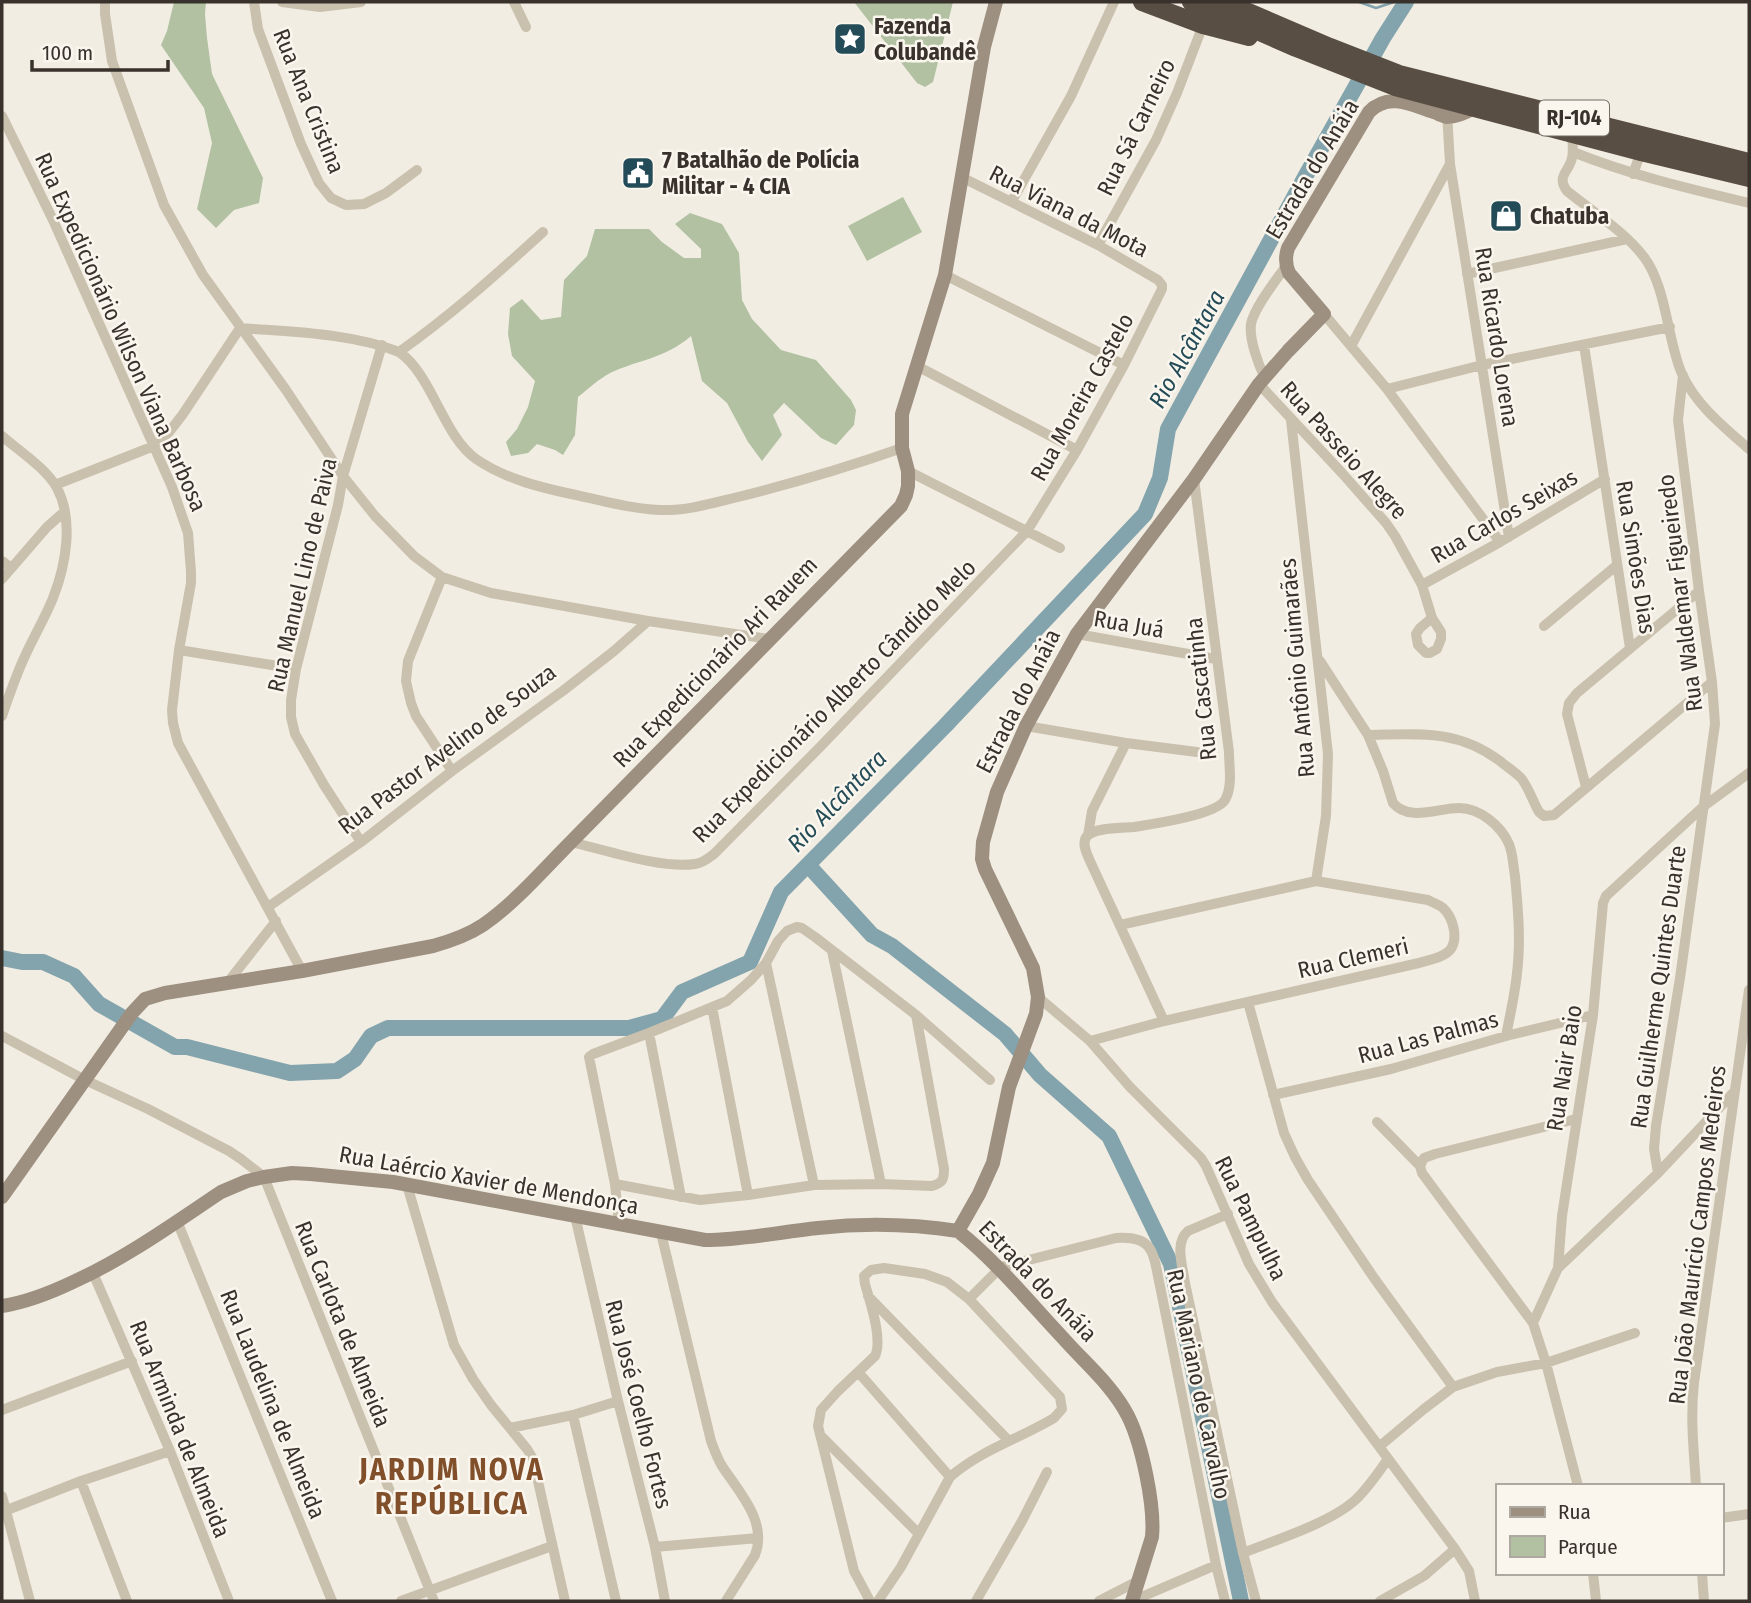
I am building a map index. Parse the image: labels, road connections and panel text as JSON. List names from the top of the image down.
{
  "streets": {
    "highway": ["RJ-104"],
    "street": [
      "Rua Ana Cristina",
      "Rua Sá Carneiro",
      "Estrada do Anáia",
      "Rua Viana da Mota",
      "Rua Expedicionário Wilson Viana Barbosa",
      "Rua Ricardo Lorena",
      "Rua Moreira Castelo",
      "Rua Passeio Alegre",
      "Rua Carlos Seixas",
      "Rua Simões Dias",
      "Rua Manuel Lino de Paiva",
      "Rua Waldemar Figueiredo",
      "Rua Juá",
      "Rua Expedicionário Ari Rauem",
      "Rua Antônio Guimarães",
      "Rua Cascatinha",
      "Rua Expedicionário Alberto Cândido Melo",
      "Rua Pastor Avelino de Souza",
      "Rua Clemeri",
      "Rua Guilherme Quintes Duarte",
      "Rua Las Palmas",
      "Rua Nair Baio",
      "Rua Laércio Xavier de Mendonça",
      "Rua Pampulha",
      "Rua João Maurício Campos Medeiros",
      "Rua Carlota de Almeida",
      "Rua Mariano de Carvalho",
      "Rua Laudelina de Almeida",
      "Rua José Coelho Fortes",
      "Rua Arminda de Almeida"
    ]
  },
  "crossings": [
    ["RJ-104", "Estrada do Anáia"],
    ["RJ-104", "Rua Ricardo Lorena"],
    ["Rua Sá Carneiro", "Rua Viana da Mota"],
    ["Estrada do Anáia", "Rua Passeio Alegre"],
    ["Estrada do Anáia", "Rua Juá"],
    ["Estrada do Anáia", "Rua Cascatinha"],
    ["Estrada do Anáia", "Rua Laércio Xavier de Mendonça"],
    ["Estrada do Anáia", "Rua Pampulha"],
    ["Estrada do Anáia", "Rua Mariano de Carvalho"],
    ["Rua Viana da Mota", "Rua Moreira Castelo"],
    ["Rua Viana da Mota", "Rua Expedicionário Ari Rauem"],
    ["Rua Expedicionário Wilson Viana Barbosa", "Rua Expedicionário Ari Rauem"],
    ["Rua Expedicionário Wilson Viana Barbosa", "Rua Pastor Avelino de Souza"],
    ["Rua Ricardo Lorena", "Rua Carlos Seixas"],
    ["Rua Moreira Castelo", "Rua Expedicionário Alberto Cândido Melo"],
    ["Rua Passeio Alegre", "Rua Carlos Seixas"],
    ["Rua Passeio Alegre", "Rua Antônio Guimarães"],
    ["Rua Carlos Seixas", "Rua Simões Dias"],
    ["Rua Manuel Lino de Paiva", "Rua Pastor Avelino de Souza"],
    ["Rua Waldemar Figueiredo", "Rua Guilherme Quintes Duarte"],
    ["Rua Waldemar Figueiredo", "Rua Nair Baio"],
    ["Rua Juá", "Rua Cascatinha"],
    ["Rua Expedicionário Ari Rauem", "Rua Expedicionário Alberto Cândido Melo"],
    ["Rua Antônio Guimarães", "Rua Clemeri"],
    ["Rua Clemeri", "Rua Pampulha"],
    ["Rua Guilherme Quintes Duarte", "Rua Nair Baio"],
    ["Rua Las Palmas", "Rua Nair Baio"],
    ["Rua Laércio Xavier de Mendonça", "Rua Carlota de Almeida"],
    ["Rua Laércio Xavier de Mendonça", "Rua Laudelina de Almeida"],
    ["Rua Laércio Xavier de Mendonça", "Rua José Coelho Fortes"],
    ["Rua Laércio Xavier de Mendonça", "Rua Arminda de Almeida"]
  ],
  "districts": ["JARDIM NOVA REPÚBLICA"],
  "water": ["Rio Alcântara"],
  "places": {
    "place": ["Fazenda Colubandê"],
    "public building": ["7 Batalhão de Polícia Militar - 4 CIA"],
    "shop": ["Chatuba"]
  },
  "legend": ["Rua", "Parque"],
  "scale_bar": "100 m"
}
